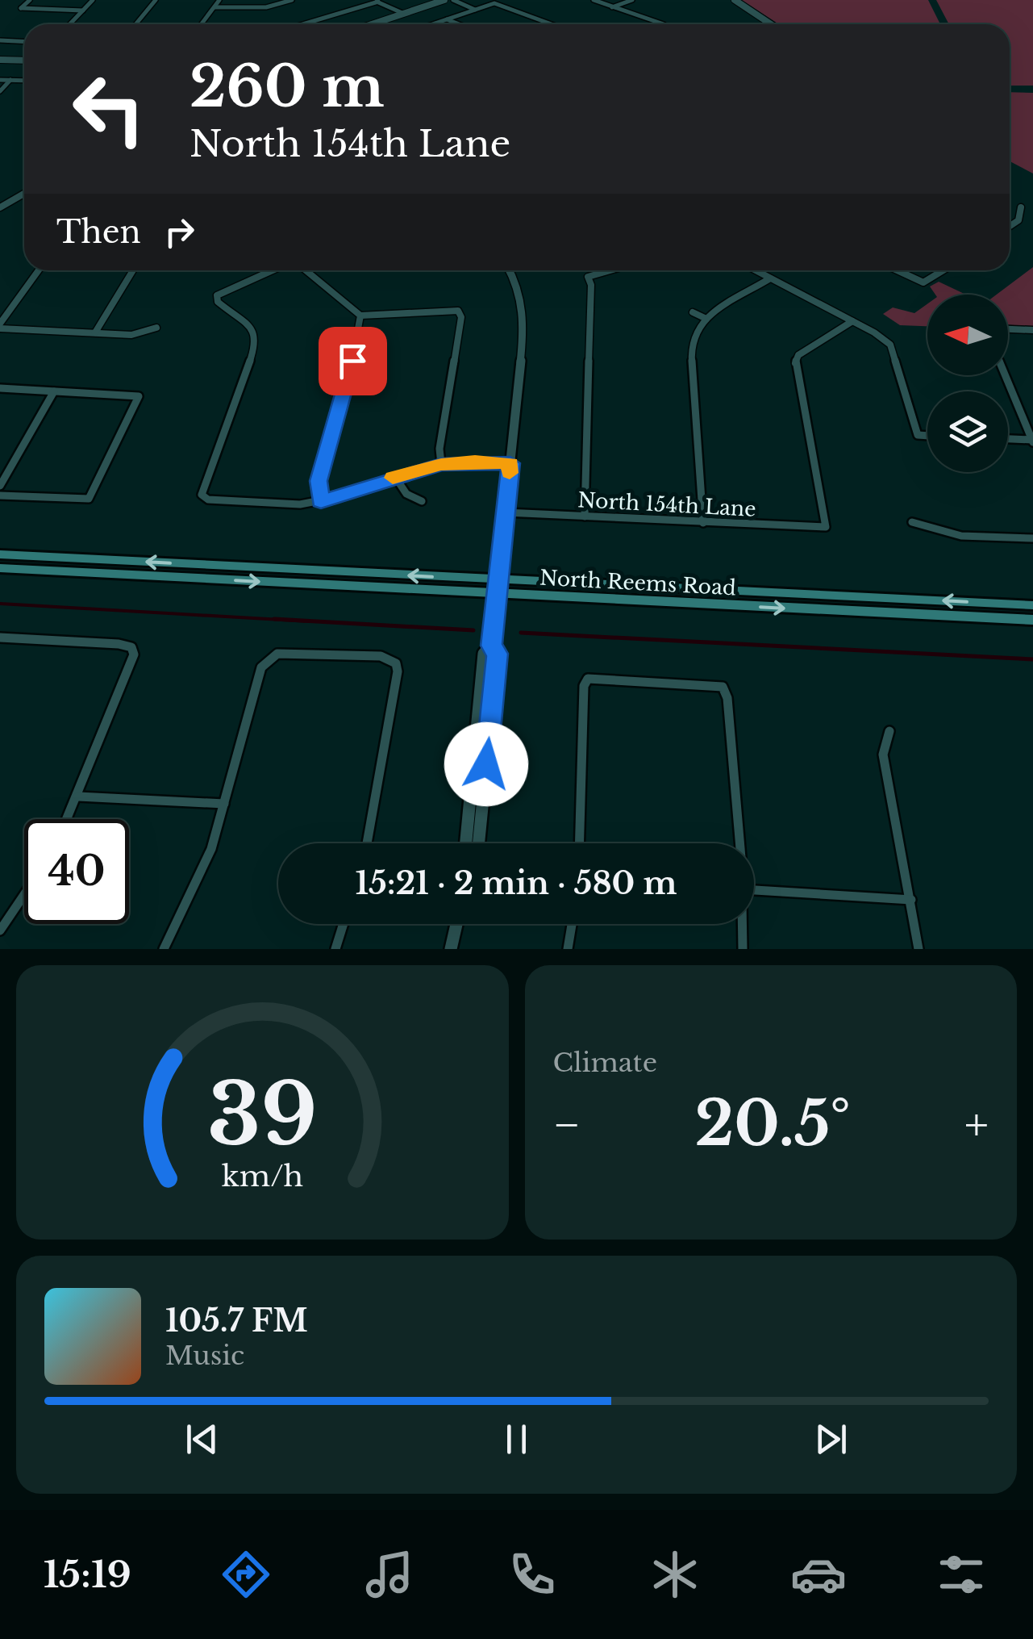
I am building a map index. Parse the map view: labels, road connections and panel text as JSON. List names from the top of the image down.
{
  "streets": {
    "main road": ["North Reems Road"],
    "street": ["North 154th Lane"]
  },
  "north": "left",
  "page": {
    "turn": ["260 m", "North 154th Lane"],
    "then": "Then",
    "limit": "40",
    "trip": "15:21 · 2 min · 580 m",
    "tile": "Climate",
    "heat": ["−", "20.5°", "+"],
    "song": ["105.7 FM", "Music"],
    "tabs": "15:19",
    "gauge": ["39", "km/h"]
  }
}
